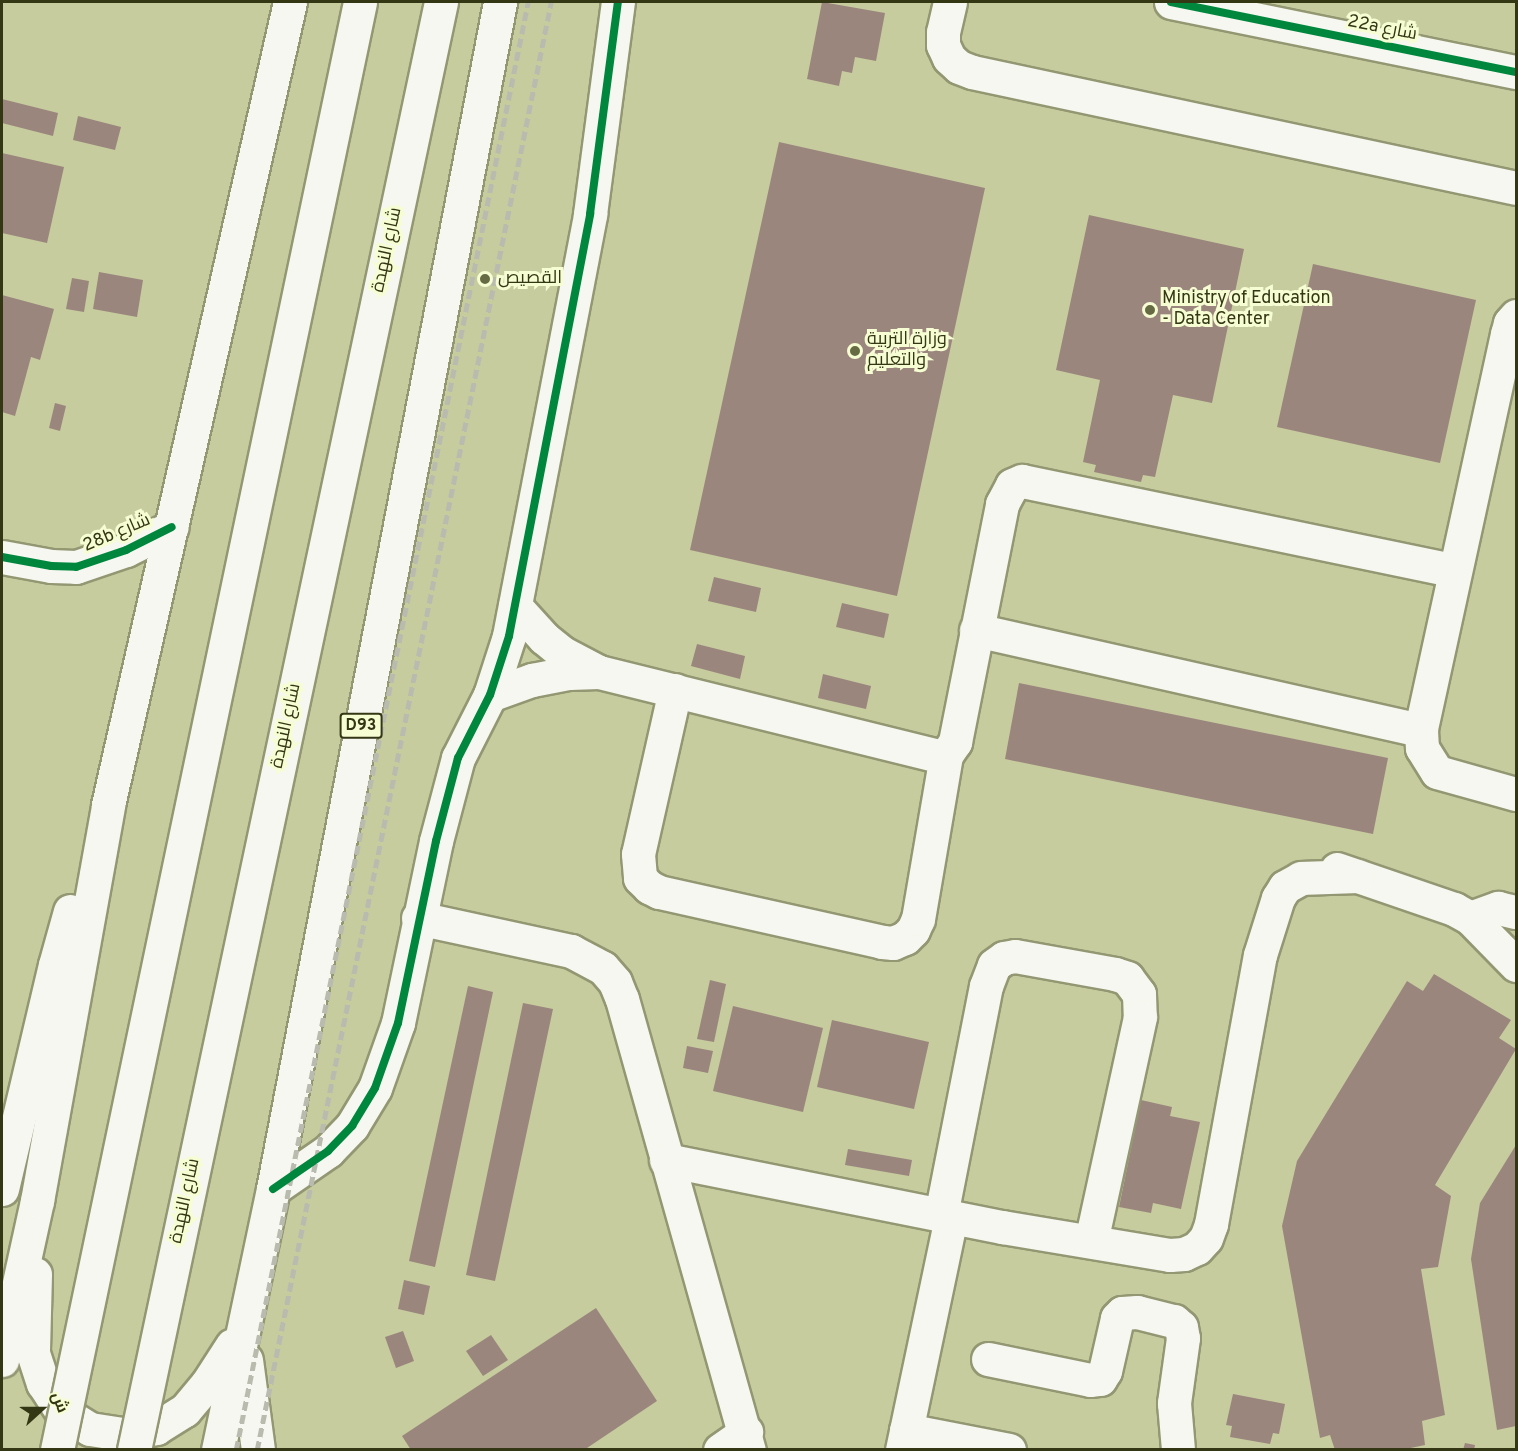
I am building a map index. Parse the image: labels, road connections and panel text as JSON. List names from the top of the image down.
{
  "streets": {
    "main road": [
      "22a شارع",
      "شارع النهدة",
      "28b شارع",
      "D93"
    ]
  },
  "places": ["القصيص", "Ministry of Education - Data Center", "وزارة التربية والتعليم"],
  "north": "right"
}
